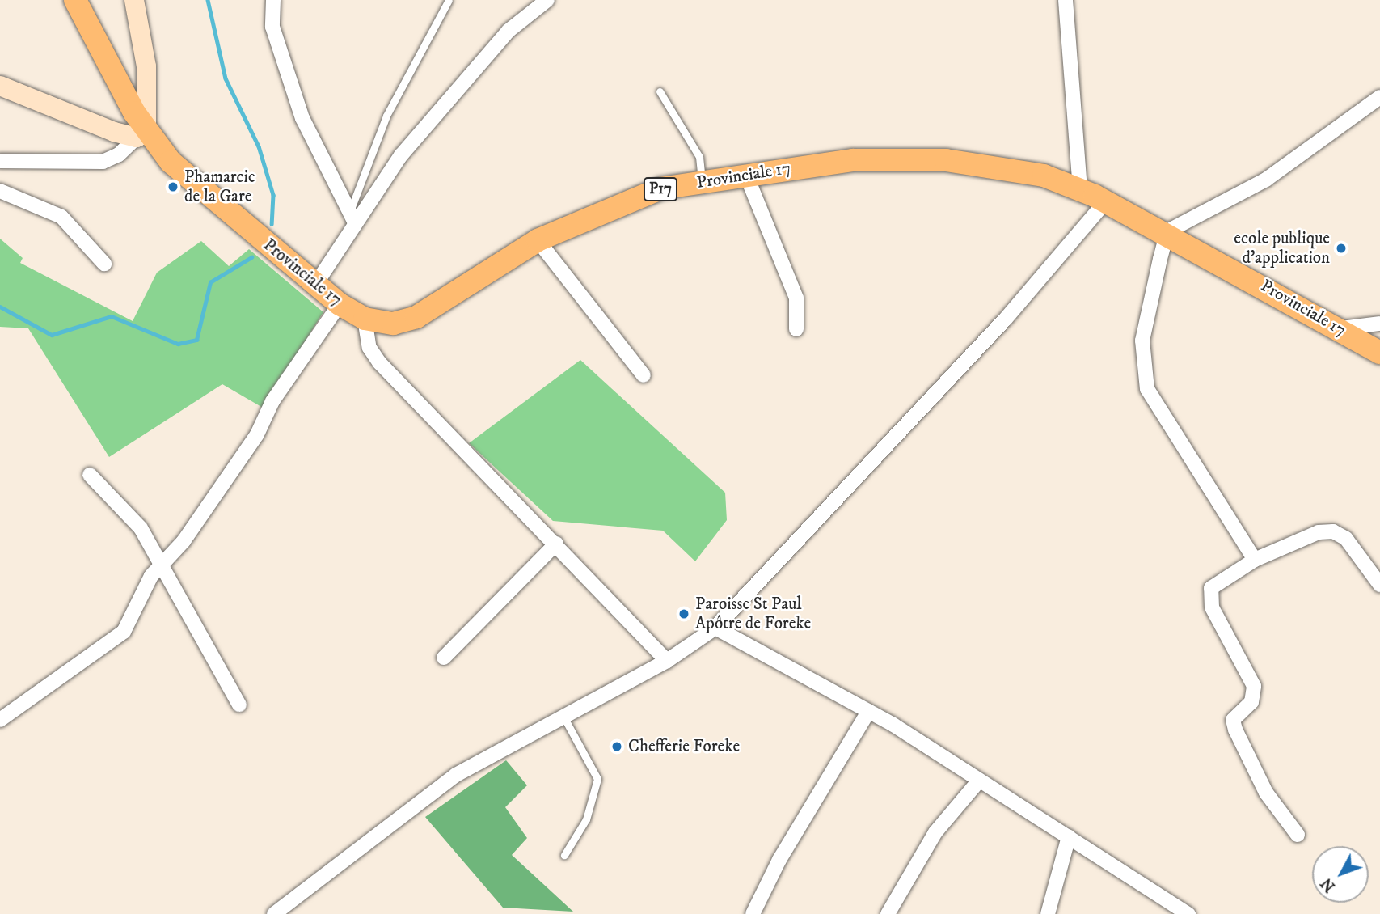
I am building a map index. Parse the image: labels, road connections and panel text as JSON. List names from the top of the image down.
{
  "streets": {
    "main road": ["Provinciale 17", "P17"]
  },
  "places": [
    "Phamarcie de la Gare",
    "ecole publique d'application",
    "Paroisse St Paul Apôtre de Foreke",
    "Chefferie Foreke"
  ],
  "north": "bottom left"
}
